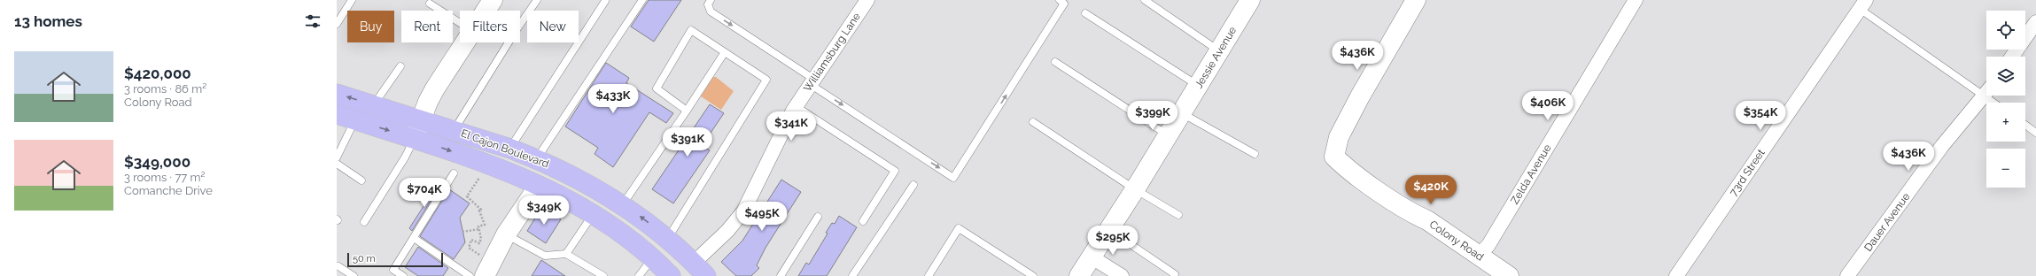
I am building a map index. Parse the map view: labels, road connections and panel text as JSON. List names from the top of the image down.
{
  "streets": {
    "main road": ["El Cajon Boulevard"],
    "street": [
      "Williamsburg Lane",
      "Jessie Avenue",
      "73rd Street",
      "Zelda Avenue",
      "Dauer Avenue",
      "Colony Road"
    ]
  },
  "crossings": [
    ["Williamsburg Lane", "El Cajon Boulevard"],
    ["Zelda Avenue", "Colony Road"]
  ],
  "scale_bar": "50 m",
  "page": {
    "heading": "13 homes",
    "map_buttons": ["+", "−"],
    "chip": [
      "Buy",
      "Rent",
      "Filters",
      "New"
    ],
    "price": [
      "$436K",
      "$433K",
      "$406K",
      "$399K",
      "$354K",
      "$341K",
      "$391K",
      "$436K",
      "$420K",
      "$704K",
      "$349K",
      "$495K",
      "$295K"
    ],
    "list": [
      {
        "name": "$420,000",
        "note": "3 rooms · 86 m² · Colony Road"
      },
      {
        "name": "$349,000",
        "note": "3 rooms · 77 m² · Comanche Drive"
      }
    ],
    "scale": "50 m"
  }
}
